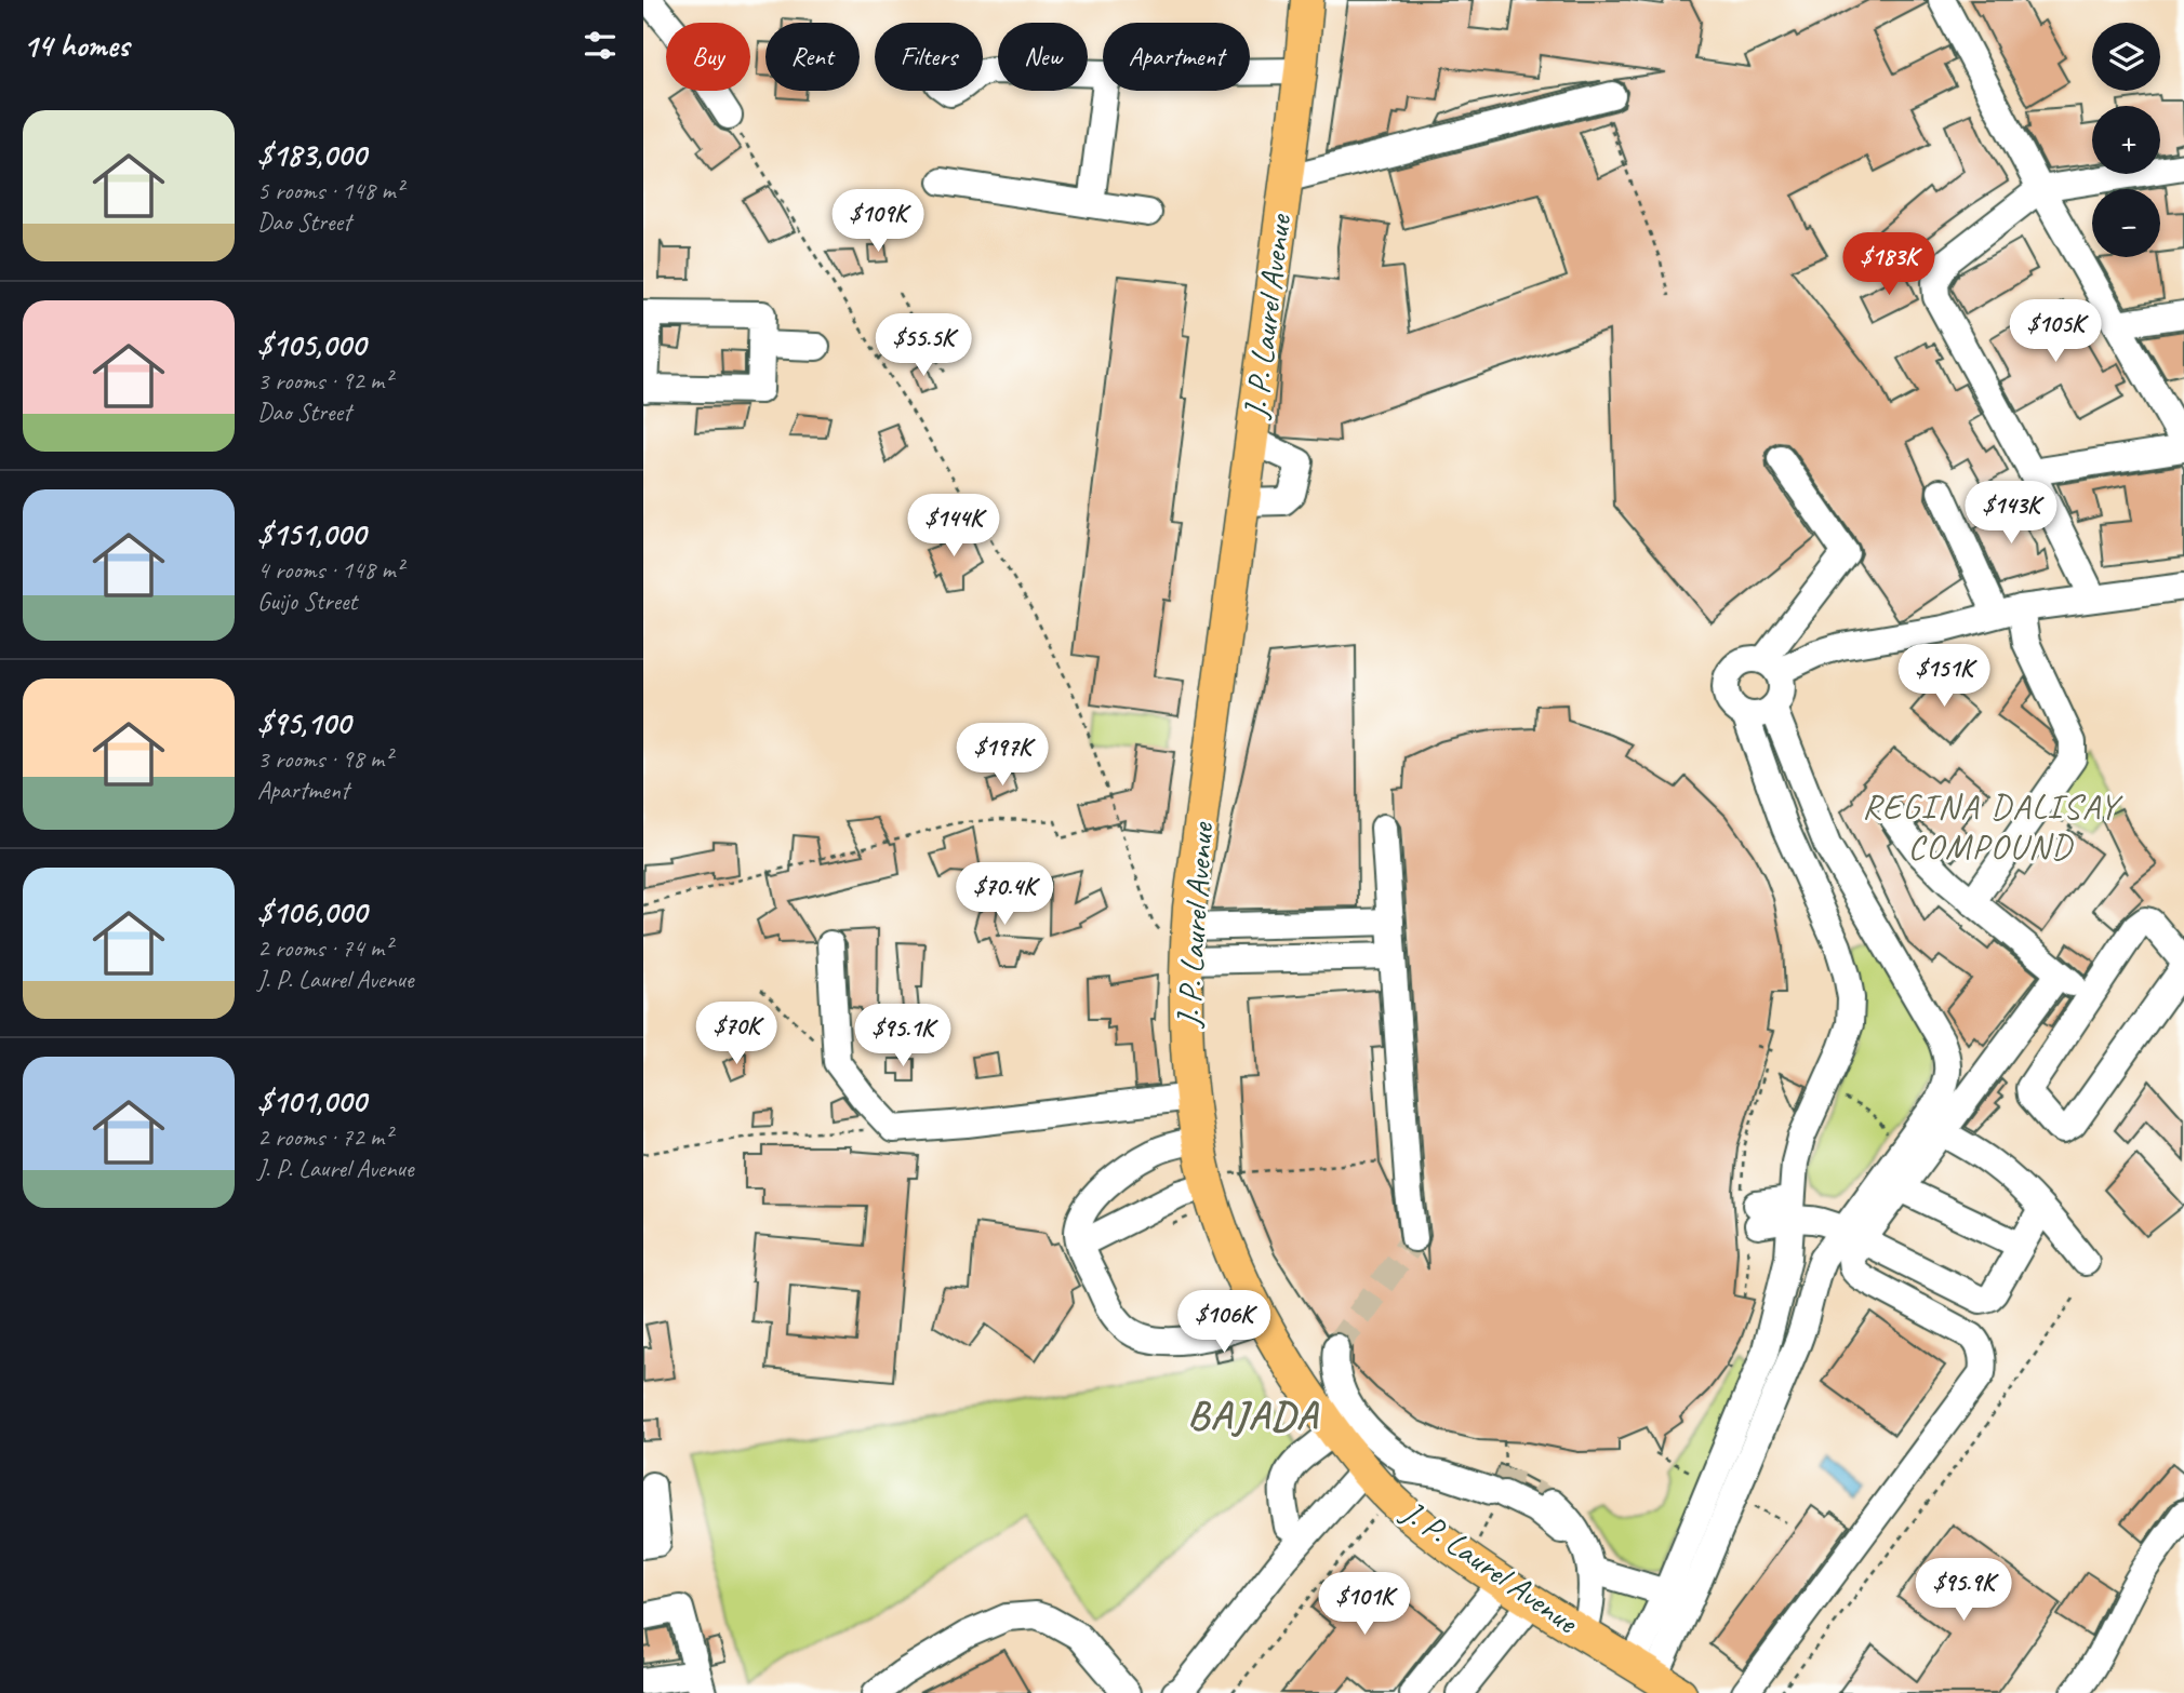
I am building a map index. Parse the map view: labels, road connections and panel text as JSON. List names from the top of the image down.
{
  "streets": {
    "main road": ["J. P. Laurel Avenue"]
  },
  "districts": ["REGINA DALISAY COMPOUND", "BAJADA"],
  "page": {
    "heading": "14 homes",
    "map_buttons": ["+", "−"],
    "chip": [
      "Buy",
      "Rent",
      "Filters",
      "New",
      "Apartment"
    ],
    "list": [
      {
        "name": "$183,000",
        "note": "5 rooms · 148 m² · Dao Street"
      },
      {
        "name": "$105,000",
        "note": "3 rooms · 92 m² · Dao Street"
      },
      {
        "name": "$151,000",
        "note": "4 rooms · 148 m² · Guijo Street"
      },
      {
        "name": "$95,100",
        "note": "3 rooms · 98 m² · Apartment"
      },
      {
        "name": "$106,000",
        "note": "2 rooms · 74 m² · J. P. Laurel Avenue"
      },
      {
        "name": "$101,000",
        "note": "2 rooms · 72 m² · J. P. Laurel Avenue"
      }
    ],
    "price": [
      "$109K",
      "$183K",
      "$105K",
      "$55.5K",
      "$143K",
      "$144K",
      "$151K",
      "$197K",
      "$70.4K",
      "$70K",
      "$95.1K",
      "$106K",
      "$95.9K",
      "$101K"
    ]
  }
}
